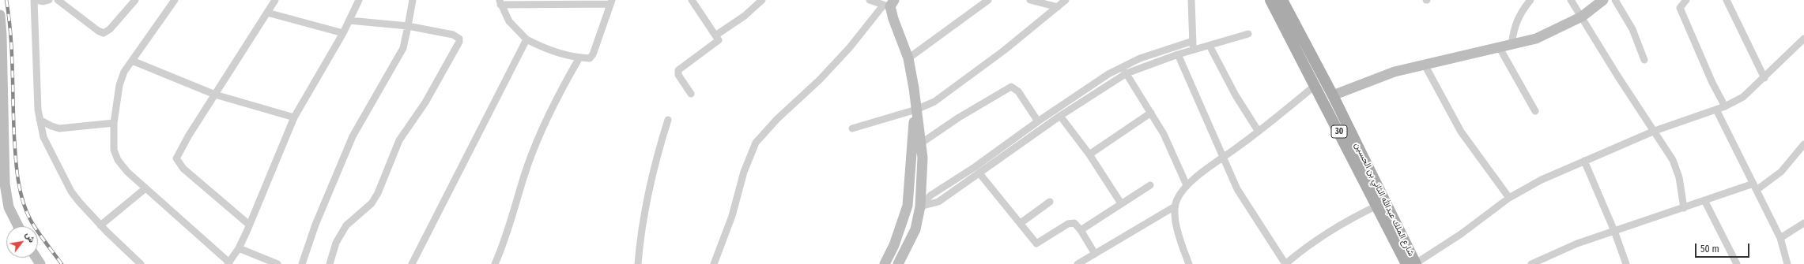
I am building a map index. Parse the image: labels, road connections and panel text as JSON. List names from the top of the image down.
{
  "streets": {
    "main road": ["30", "شارع الملك عبدالله الثاني بن الحسين"]
  },
  "scale_bar": "50 m",
  "north": "top right"
}
